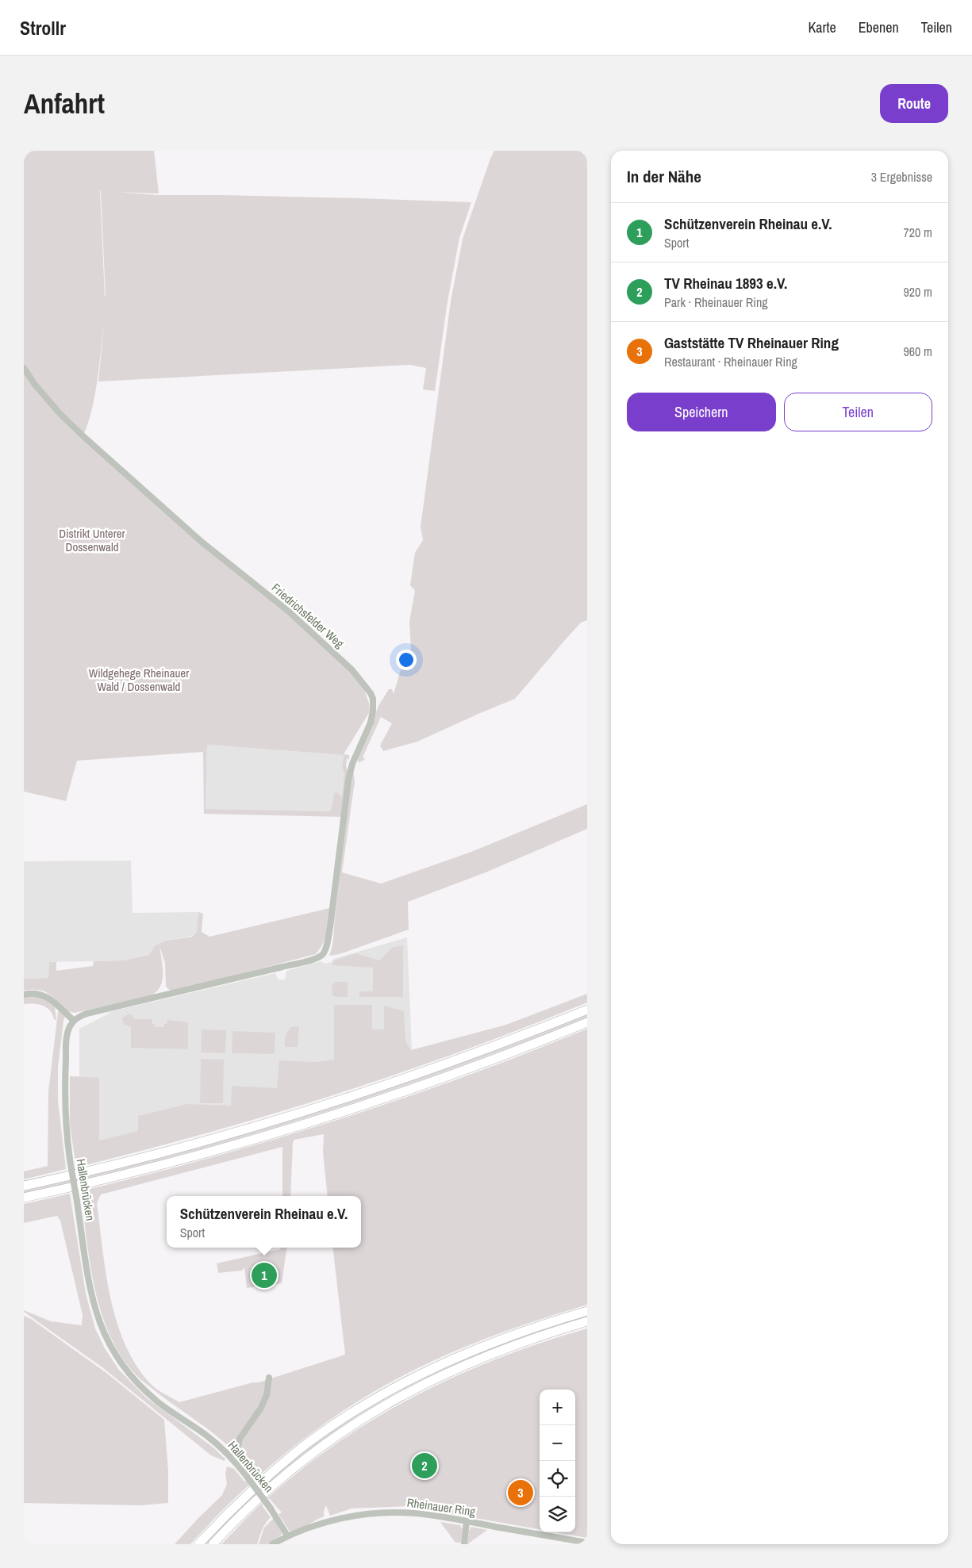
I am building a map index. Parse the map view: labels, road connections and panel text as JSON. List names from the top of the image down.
{
  "streets": {
    "street": ["Friedrichsfelder Weg", "Hallenbrücken", "Rheinauer Ring"]
  },
  "crossings": [
    ["Friedrichsfelder Weg", "Hallenbrücken"],
    ["Hallenbrücken", "Rheinauer Ring"]
  ],
  "parks": ["Distrikt Unterer Dossenwald", "Wildgehege Rheinauer Wald / Dossenwald"],
  "page": {
    "header": "Strollr",
    "nav": ["Karte", "Ebenen", "Teilen"],
    "buttons": [
      "Route",
      ["Speichern", "Teilen"]
    ],
    "title": "Anfahrt",
    "heading": ["In der Nähe", "3 Ergebnisse"],
    "list": [
      {
        "mark": "1",
        "name": "Schützenverein Rheinau e.V.",
        "note": "Sport",
        "value": "720 m"
      },
      {
        "mark": "2",
        "name": "TV Rheinau 1893 e.V.",
        "note": "Park · Rheinauer Ring",
        "value": "920 m"
      },
      {
        "mark": "3",
        "name": "Gaststätte TV Rheinauer Ring",
        "note": "Restaurant · Rheinauer Ring",
        "value": "960 m"
      }
    ],
    "popup": ["Schützenverein Rheinau e.V.", "Sport"],
    "pins": ["1", "2", "3"],
    "map_buttons": ["+", "−"]
  }
}
